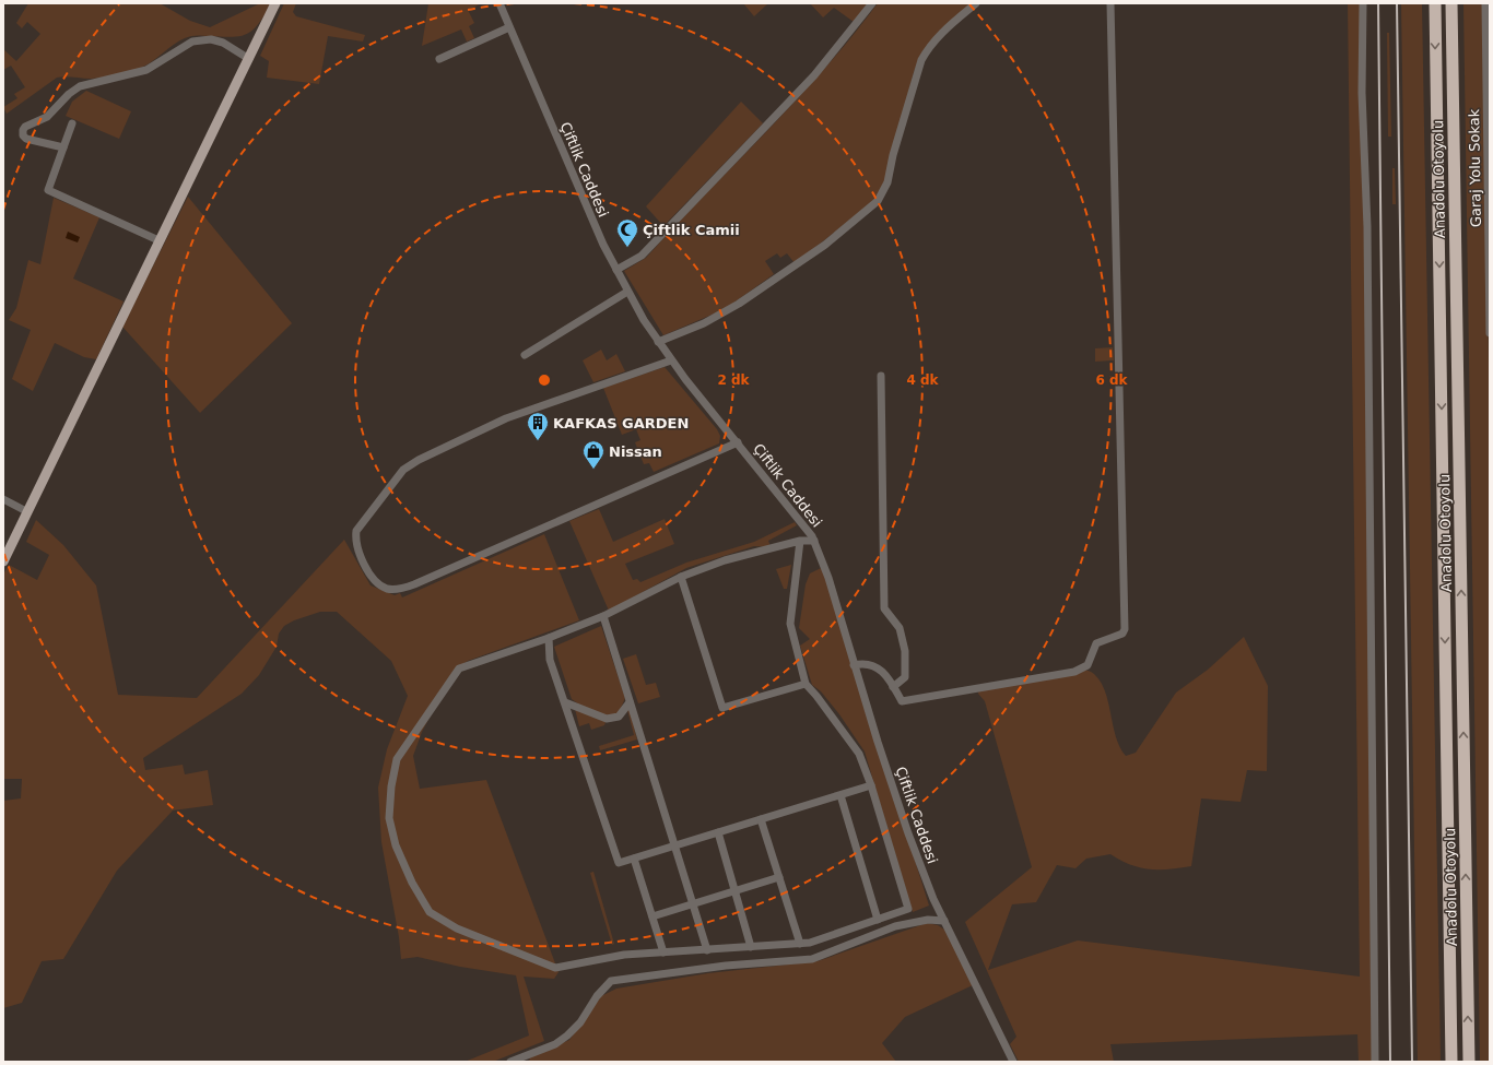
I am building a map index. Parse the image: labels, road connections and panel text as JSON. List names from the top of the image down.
{
  "streets": {
    "highway": ["Anadolu Otoyolu"],
    "street": ["Garaj Yolu Sokak", "Çiftlik Caddesi"]
  },
  "places": {
    "mosque": ["Çiftlik Camii"],
    "building": ["KAFKAS GARDEN"],
    "shop": ["Nissan"]
  },
  "rings": ["2 dk", "4 dk", "6 dk"]
}
